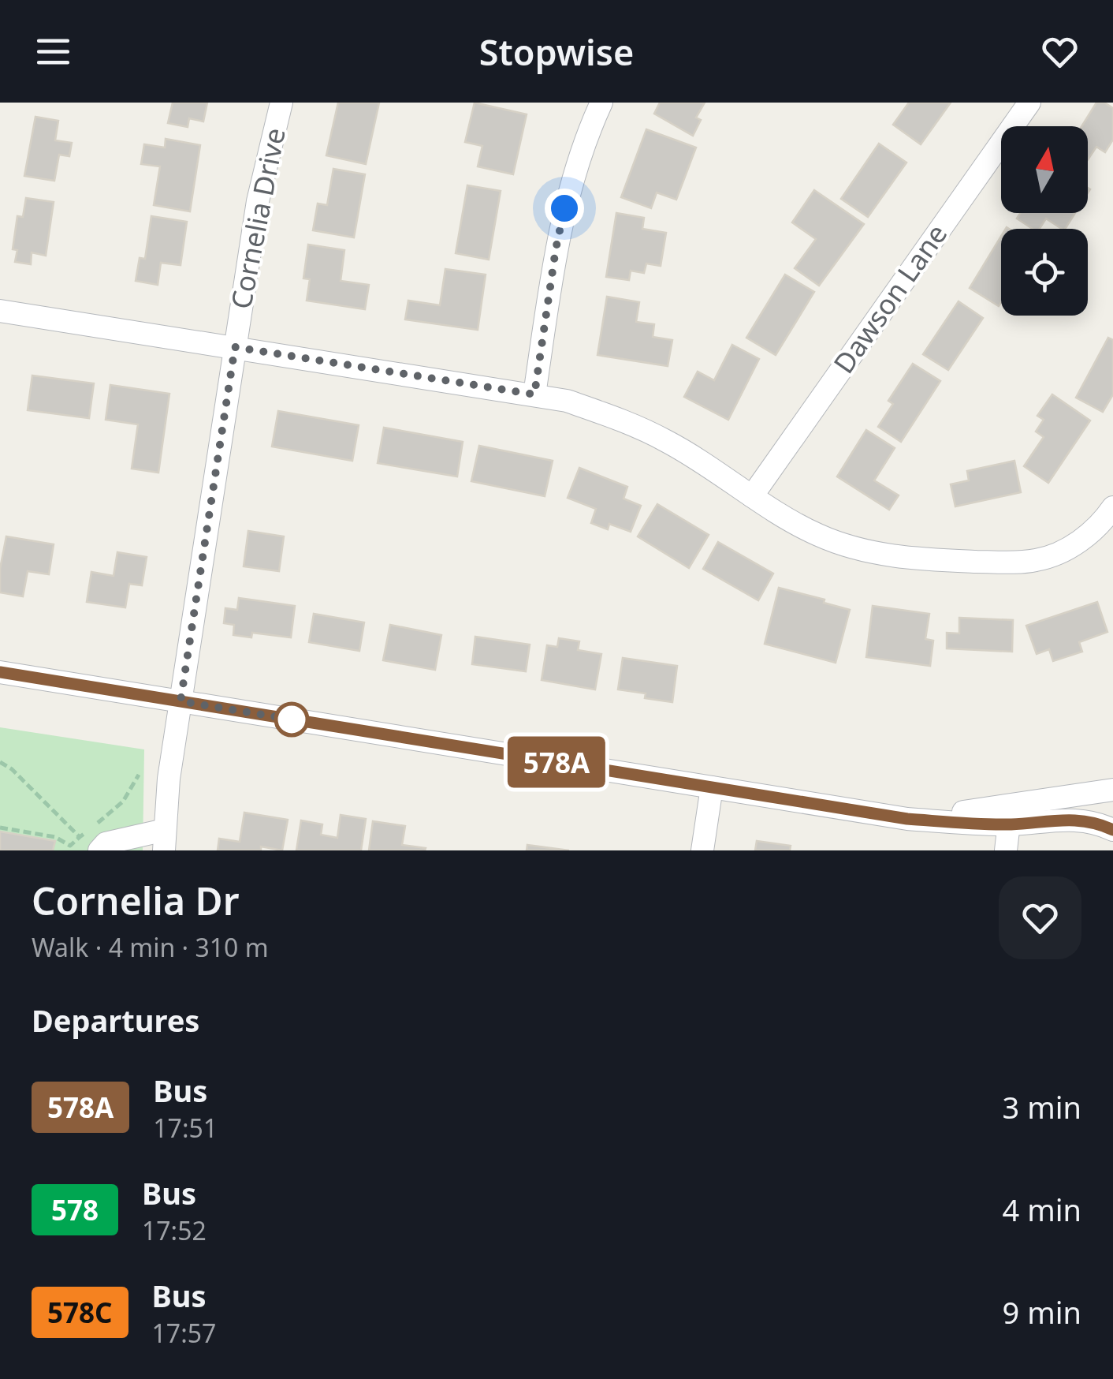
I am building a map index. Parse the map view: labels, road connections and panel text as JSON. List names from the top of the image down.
{
  "streets": {
    "street": ["Cornelia Drive", "Dawson Lane"]
  },
  "lines": ["bus line 578A"],
  "north": "top",
  "page": {
    "header": "Stopwise",
    "on_map": "578A",
    "heading": [
      ["Cornelia Dr", "Walk · 4 min · 310 m"],
      "Departures"
    ],
    "list": [
      {
        "mark": "578A",
        "name": "Bus",
        "note": "17:51",
        "value": "3 min"
      },
      {
        "mark": "578",
        "name": "Bus",
        "note": "17:52",
        "value": "4 min"
      },
      {
        "mark": "578C",
        "name": "Bus",
        "note": "17:57",
        "value": "9 min"
      }
    ]
  }
}
